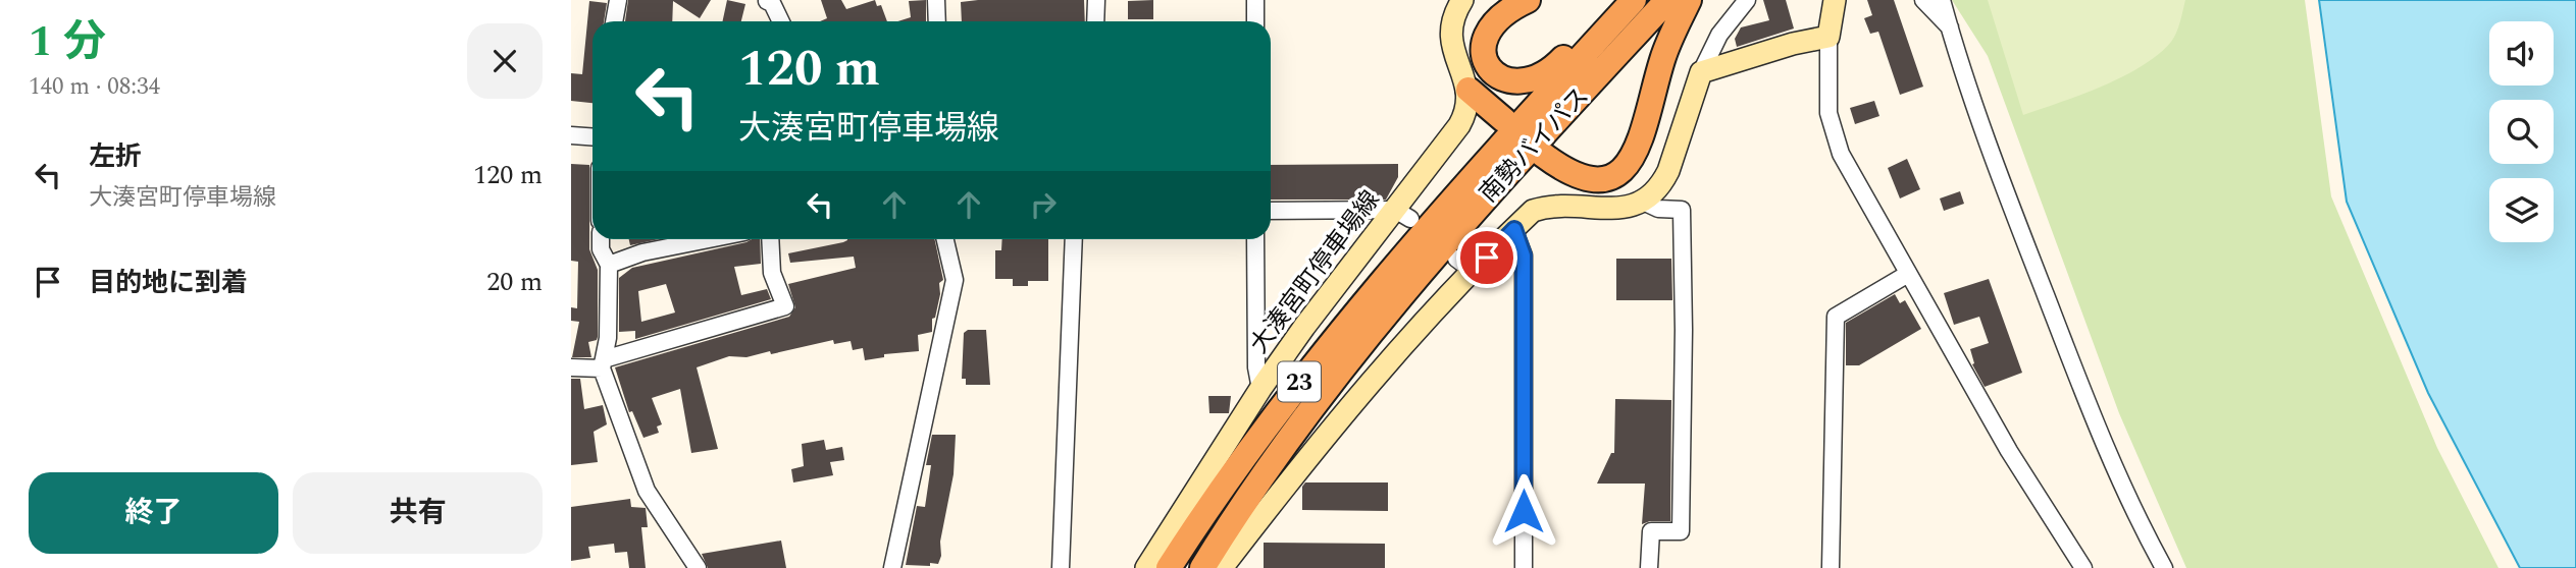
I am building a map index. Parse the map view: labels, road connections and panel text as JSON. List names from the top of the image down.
{
  "streets": {
    "highway": ["南勢バイパス", "23"],
    "main road": ["大湊宮町停車場線"]
  },
  "page": {
    "heading": ["1 分", "140 m · 08:34"],
    "turn": ["120 m", "大湊宮町停車場線"],
    "list": [
      {
        "name": "左折",
        "note": "大湊宮町停車場線",
        "value": "120 m"
      },
      {
        "name": "目的地に到着",
        "value": "20 m"
      }
    ],
    "buttons": ["終了", "共有"]
  }
}
